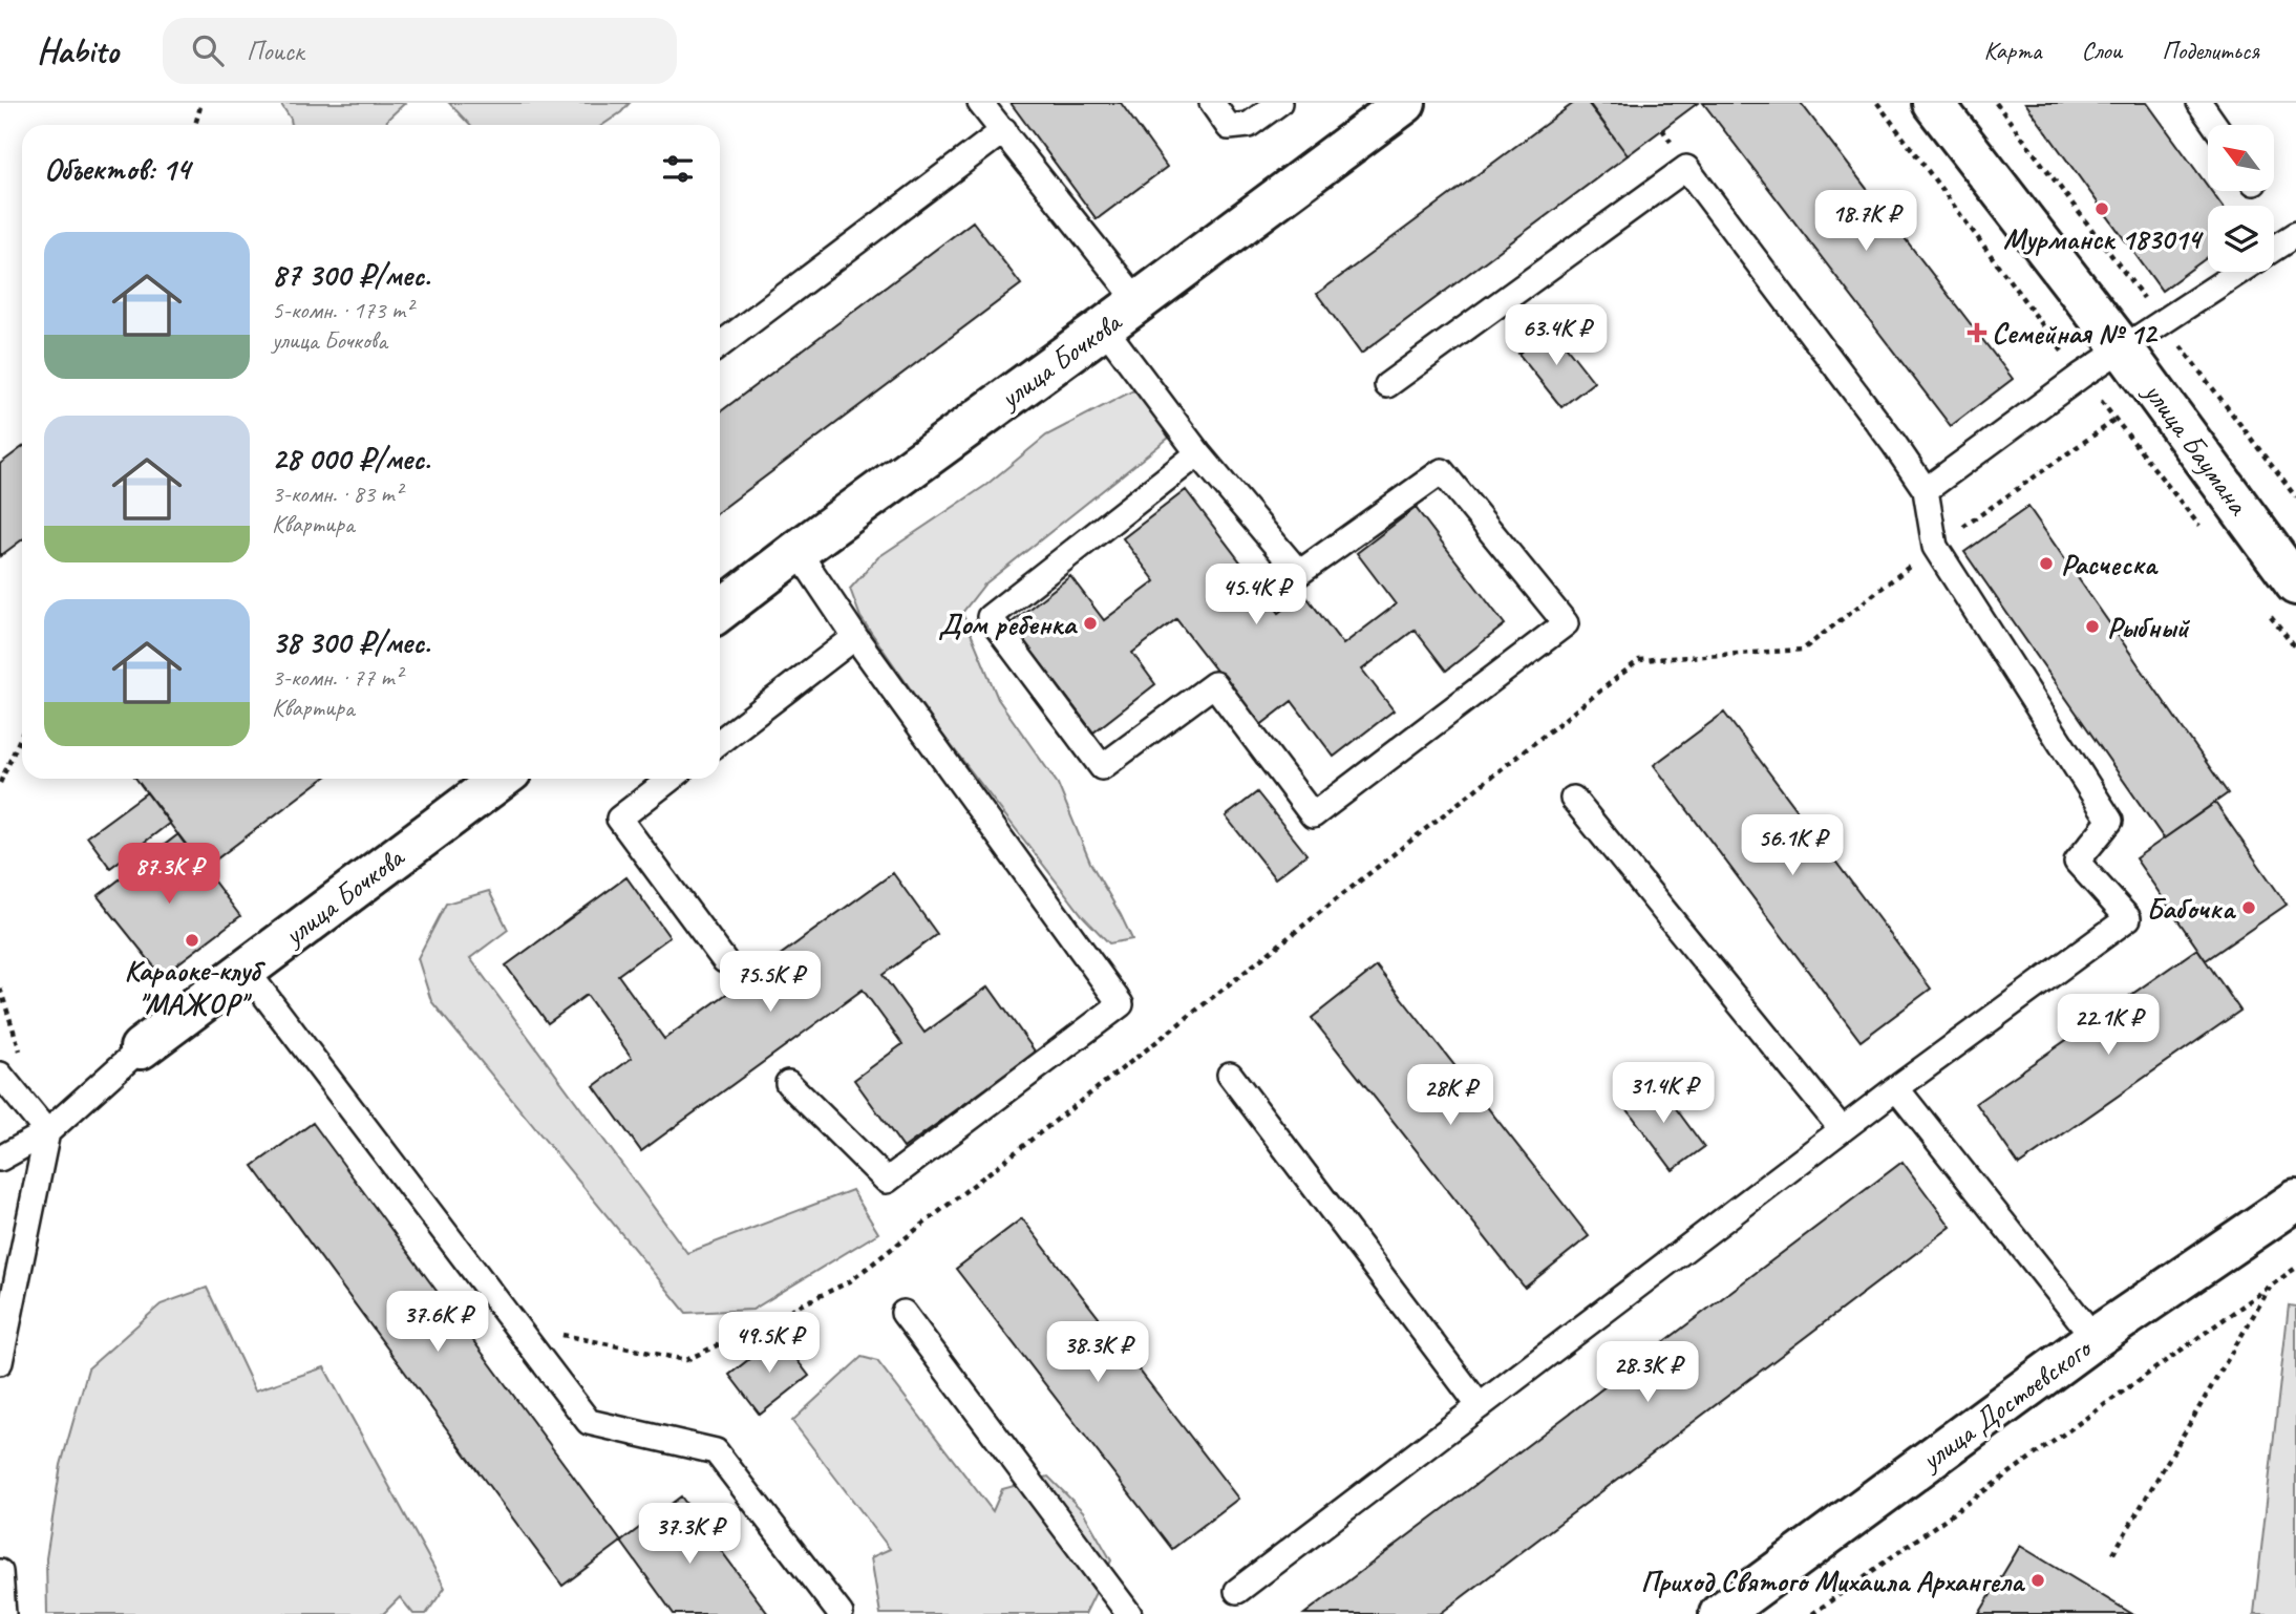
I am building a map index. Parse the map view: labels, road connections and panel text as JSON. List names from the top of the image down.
{
  "streets": {
    "street": ["улица Бочкова", "улица Баумана", "улица Достоевского"]
  },
  "places": {
    "other": [
      "Мурманск 183014",
      "Расческа",
      "Дом ребенка",
      "Рыбный",
      "Бабочка",
      "Караоке-клуб \"МАЖОР\"",
      "Приход Святого Михаила Архангела"
    ],
    "health": ["Семейная № 12"]
  },
  "north": "top left",
  "page": {
    "header": "Habito",
    "search": "Поиск",
    "nav": ["Карта", "Слои", "Поделиться"],
    "heading": "Объектов: 14",
    "price": [
      "18.7K ₽",
      "63.4K ₽",
      "45.4K ₽",
      "56.1K ₽",
      "87.3K ₽",
      "75.5K ₽",
      "22.1K ₽",
      "31.4K ₽",
      "28K ₽",
      "37.6K ₽",
      "49.5K ₽",
      "38.3K ₽",
      "28.3K ₽",
      "37.3K ₽"
    ],
    "list": [
      {
        "name": "87 300 ₽/мес.",
        "note": "5-комн. · 173 m² · улица Бочкова"
      },
      {
        "name": "28 000 ₽/мес.",
        "note": "3-комн. · 83 m² · Квартира"
      },
      {
        "name": "38 300 ₽/мес.",
        "note": "3-комн. · 77 m² · Квартира"
      }
    ]
  }
}
